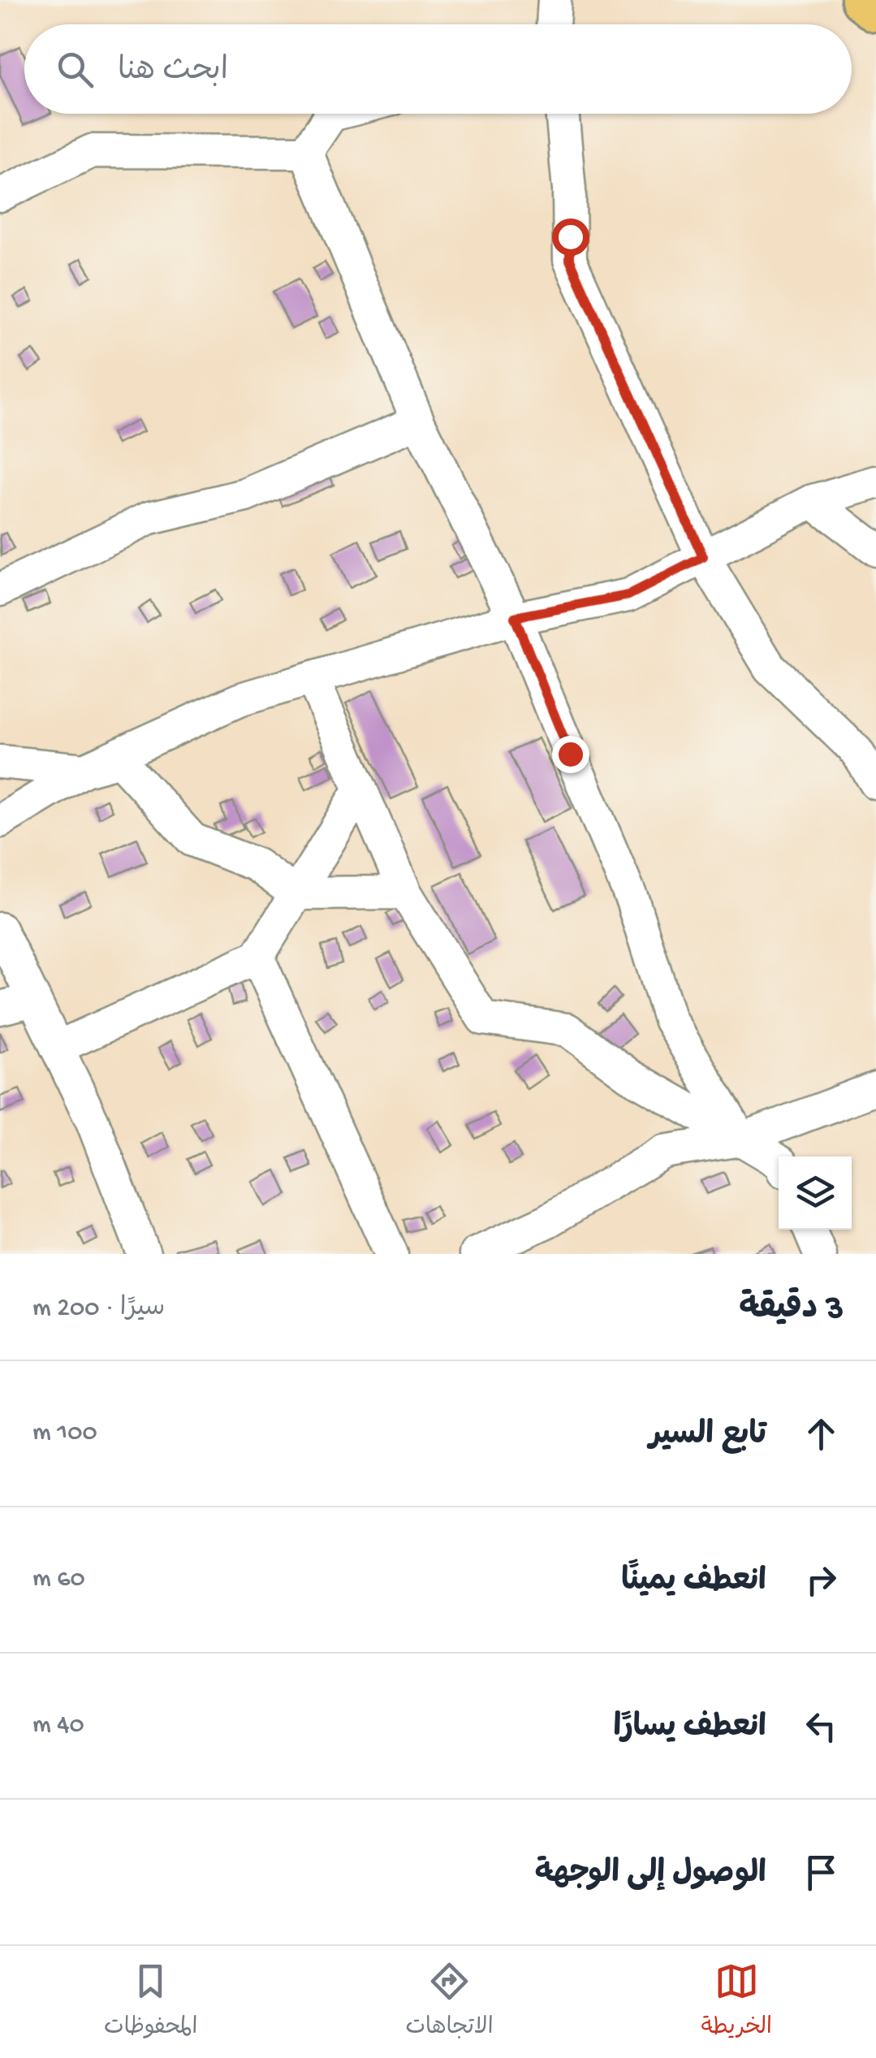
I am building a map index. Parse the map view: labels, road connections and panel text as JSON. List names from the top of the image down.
{
  "page": {
    "search": "ابحث هنا",
    "heading": ["3 دقيقة", "سيرًا · 200 m"],
    "list": [
      ["تابع السير", "100 m"],
      ["انعطف يمينًا", "60 m"],
      ["انعطف يسارًا", "40 m"],
      "الوصول إلى الوجهة"
    ],
    "nav": ["الخريطة", "الاتجاهات", "المحفوظات"]
  }
}
